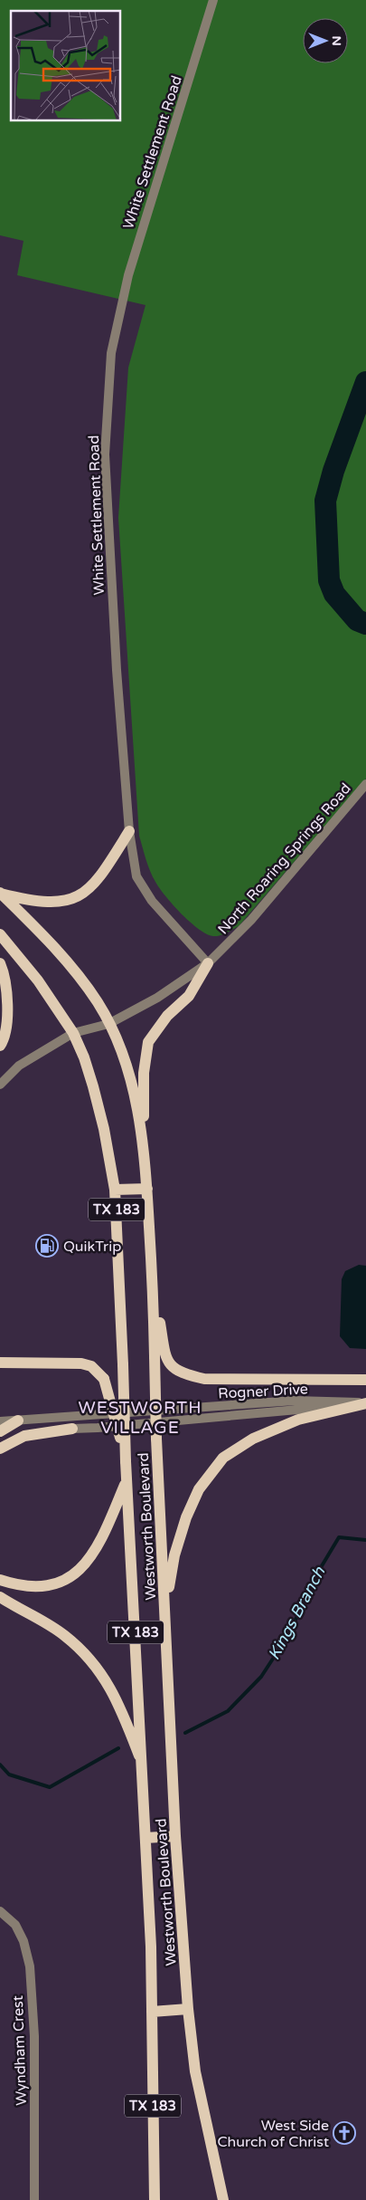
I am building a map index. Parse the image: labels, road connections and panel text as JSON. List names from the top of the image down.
{
  "streets": {
    "main road": ["TX 183", "Westworth Boulevard"],
    "street": [
      "White Settlement Road",
      "North Roaring Springs Road",
      "Rogner Drive",
      "Wyndham Crest"
    ]
  },
  "crossings": [
    ["White Settlement Road", "North Roaring Springs Road"],
    ["North Roaring Springs Road", "Westworth Boulevard"]
  ],
  "districts": ["WESTWORTH VILLAGE"],
  "water": ["Kings Branch"],
  "places": {
    "fuel station": ["QuikTrip"],
    "church": ["West Side Church of Christ"]
  },
  "north": "right"
}
